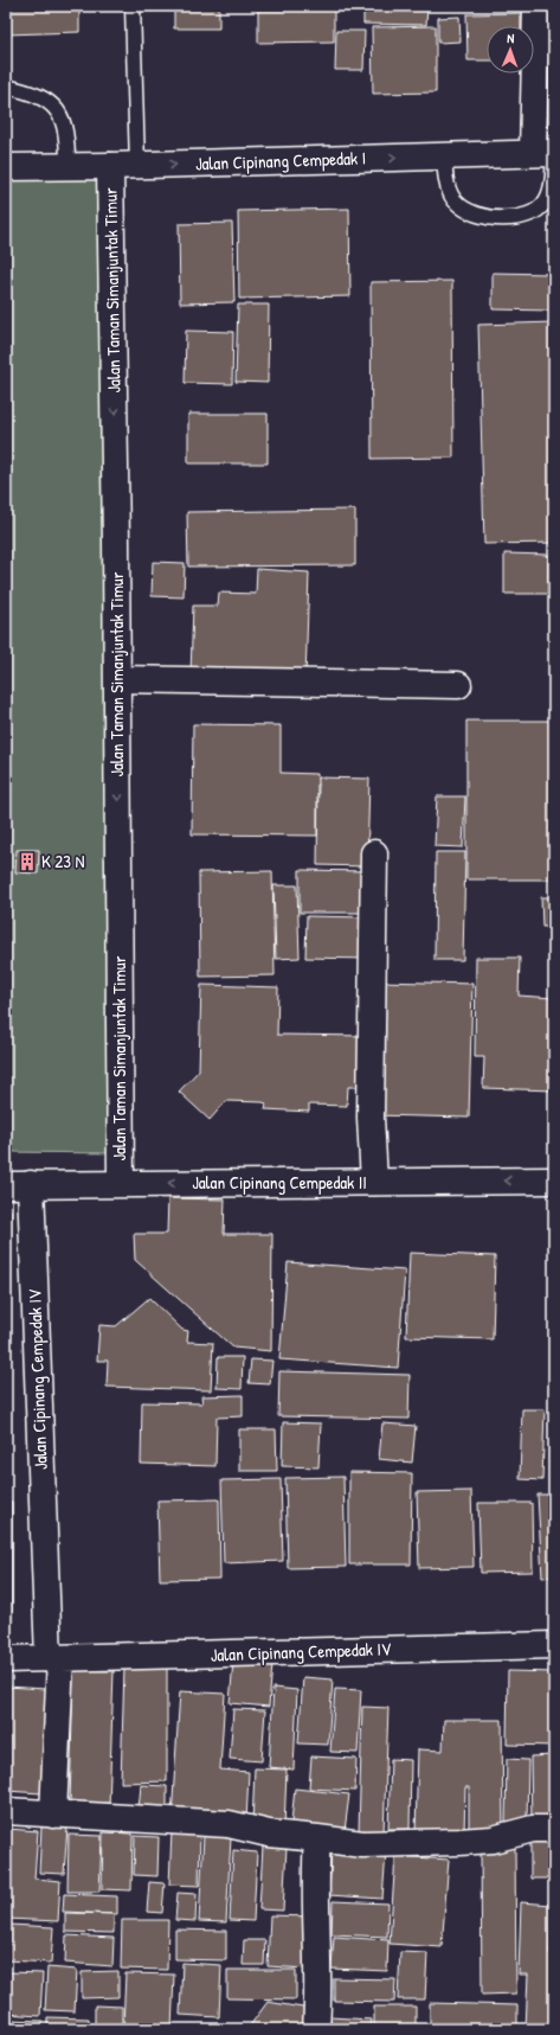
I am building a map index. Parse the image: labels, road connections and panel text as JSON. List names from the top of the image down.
{
  "streets": {
    "street": [
      "Jalan Cipinang Cempedak I",
      "Jalan Taman Simanjuntak Timur",
      "Jalan Cipinang Cempedak II",
      "Jalan Cipinang Cempedak IV"
    ]
  },
  "crossings": [
    ["Jalan Cipinang Cempedak I", "Jalan Taman Simanjuntak Timur"],
    ["Jalan Taman Simanjuntak Timur", "Jalan Cipinang Cempedak II"],
    ["Jalan Cipinang Cempedak II", "Jalan Cipinang Cempedak IV"]
  ],
  "one_way": ["Jalan Cipinang Cempedak I", "Jalan Taman Simanjuntak Timur", "Jalan Cipinang Cempedak II"],
  "places": {
    "building": ["K 23 N"]
  },
  "north": "top"
}
